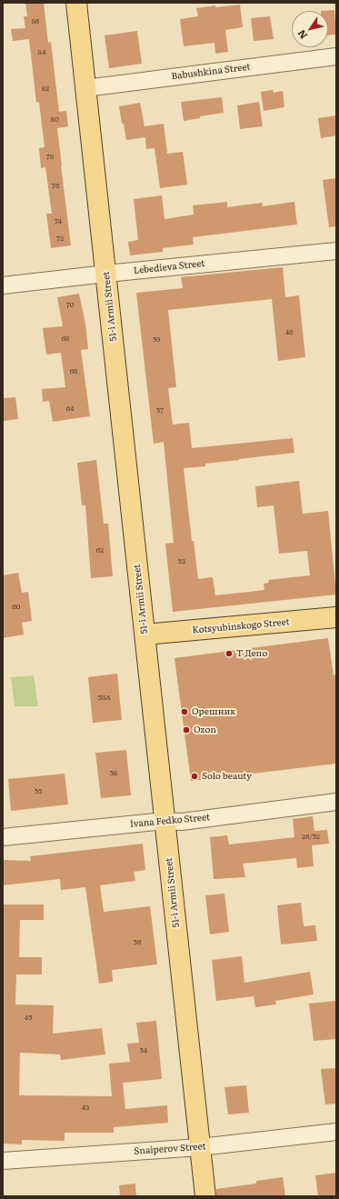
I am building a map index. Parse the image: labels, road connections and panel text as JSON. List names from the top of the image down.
{
  "streets": {
    "main road": ["51-i Armii Street", "Kotsyubinskogo Street"],
    "street": [
      "Babushkina Street",
      "Lebedieva Street",
      "Ivana Fedko Street",
      "Snaiperov Street"
    ]
  },
  "crossings": [
    ["Babushkina Street", "51-i Armii Street"],
    ["Lebedieva Street", "51-i Armii Street"],
    ["51-i Armii Street", "Kotsyubinskogo Street"],
    ["51-i Armii Street", "Ivana Fedko Street"],
    ["51-i Armii Street", "Snaiperov Street"]
  ],
  "places": [
    "Т Депо",
    "Орешник",
    "Ozon",
    "Solo beauty"
  ],
  "house_numbers": [
    "86",
    "84",
    "82",
    "80",
    "78",
    "76",
    "74",
    "72",
    "70",
    "46",
    "68",
    "59",
    "66",
    "64",
    "57",
    "62",
    "53",
    "60",
    "58А",
    "58",
    "55",
    "26/52",
    "56",
    "45",
    "54",
    "43"
  ],
  "north": "bottom left"
}
